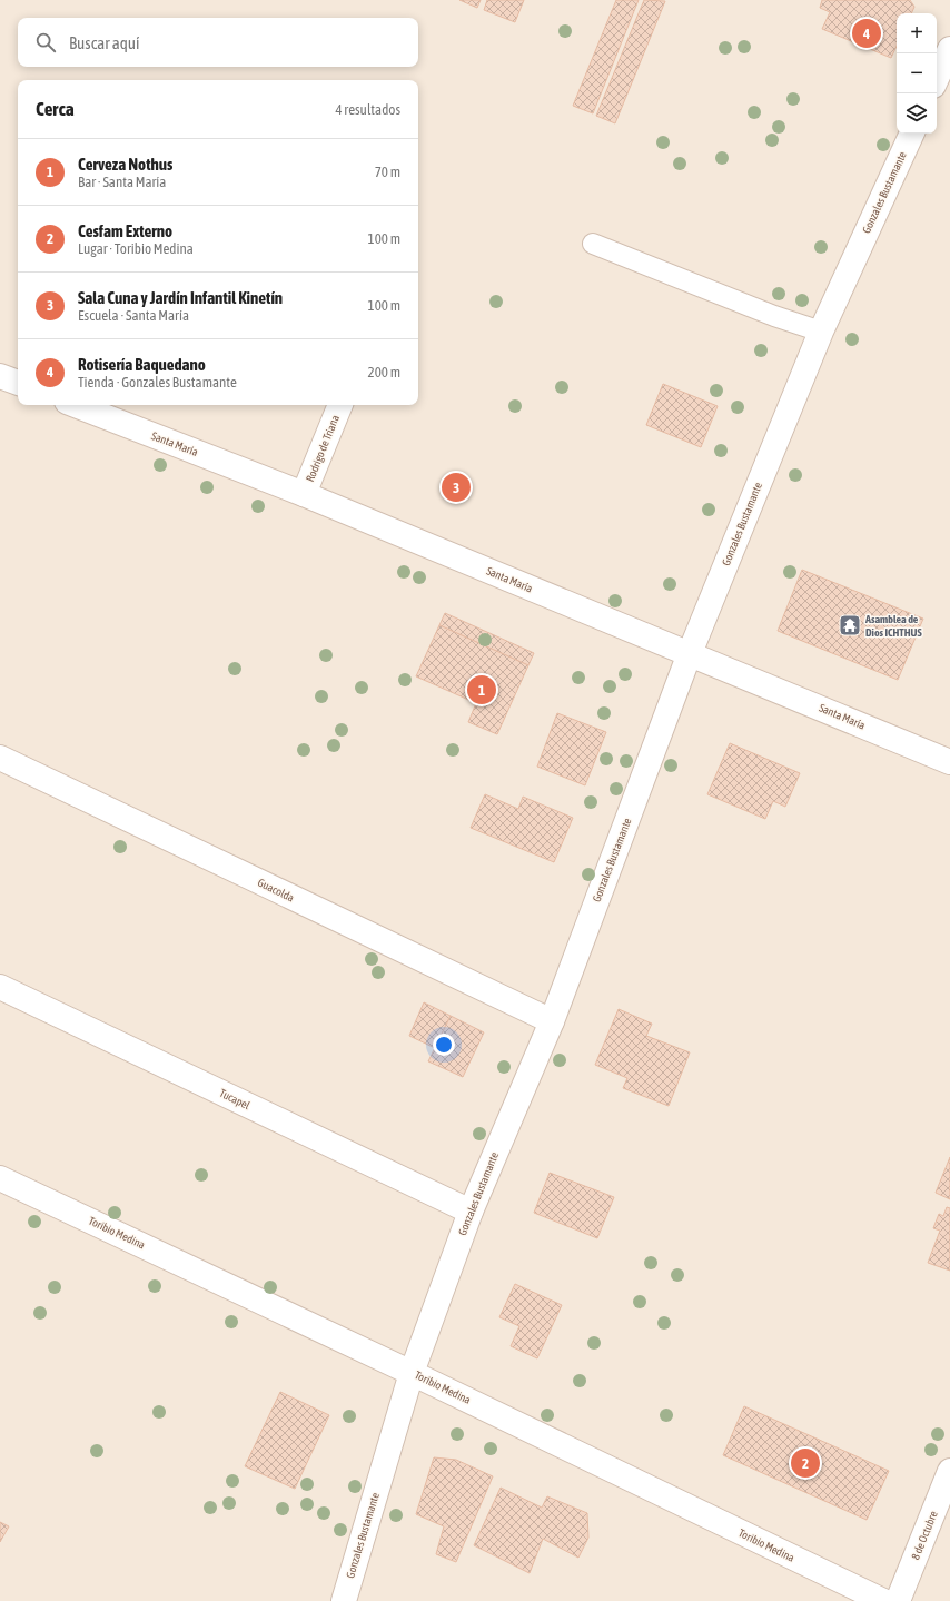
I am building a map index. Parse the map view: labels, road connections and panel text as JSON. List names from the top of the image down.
{
  "streets": {
    "street": [
      "Gonzales Bustamante",
      "Santa María",
      "Rodrigo de Triana",
      "Guacolda",
      "Tucapel",
      "Toribio Medina",
      "8 de Octubre"
    ]
  },
  "crossings": [
    ["Gonzales Bustamante", "Santa María"],
    ["Gonzales Bustamante", "Guacolda"],
    ["Gonzales Bustamante", "Tucapel"],
    ["Gonzales Bustamante", "Toribio Medina"],
    ["Santa María", "Rodrigo de Triana"]
  ],
  "places": {
    "temple": ["Asamblea de Dios ICHTHUS"]
  },
  "page": {
    "map_buttons": ["+", "−"],
    "pins": [
      "4",
      "3",
      "1",
      "2"
    ],
    "search": "Buscar aquí",
    "heading": ["Cerca", "4 resultados"],
    "list": [
      {
        "mark": "1",
        "name": "Cerveza Nothus",
        "note": "Bar · Santa María",
        "value": "70 m"
      },
      {
        "mark": "2",
        "name": "Cesfam Externo",
        "note": "Lugar · Toribio Medina",
        "value": "100 m"
      },
      {
        "mark": "3",
        "name": "Sala Cuna y Jardín Infantil Kinetín",
        "note": "Escuela · Santa María",
        "value": "100 m"
      },
      {
        "mark": "4",
        "name": "Rotisería Baquedano",
        "note": "Tienda · Gonzales Bustamante",
        "value": "200 m"
      }
    ]
  }
}
